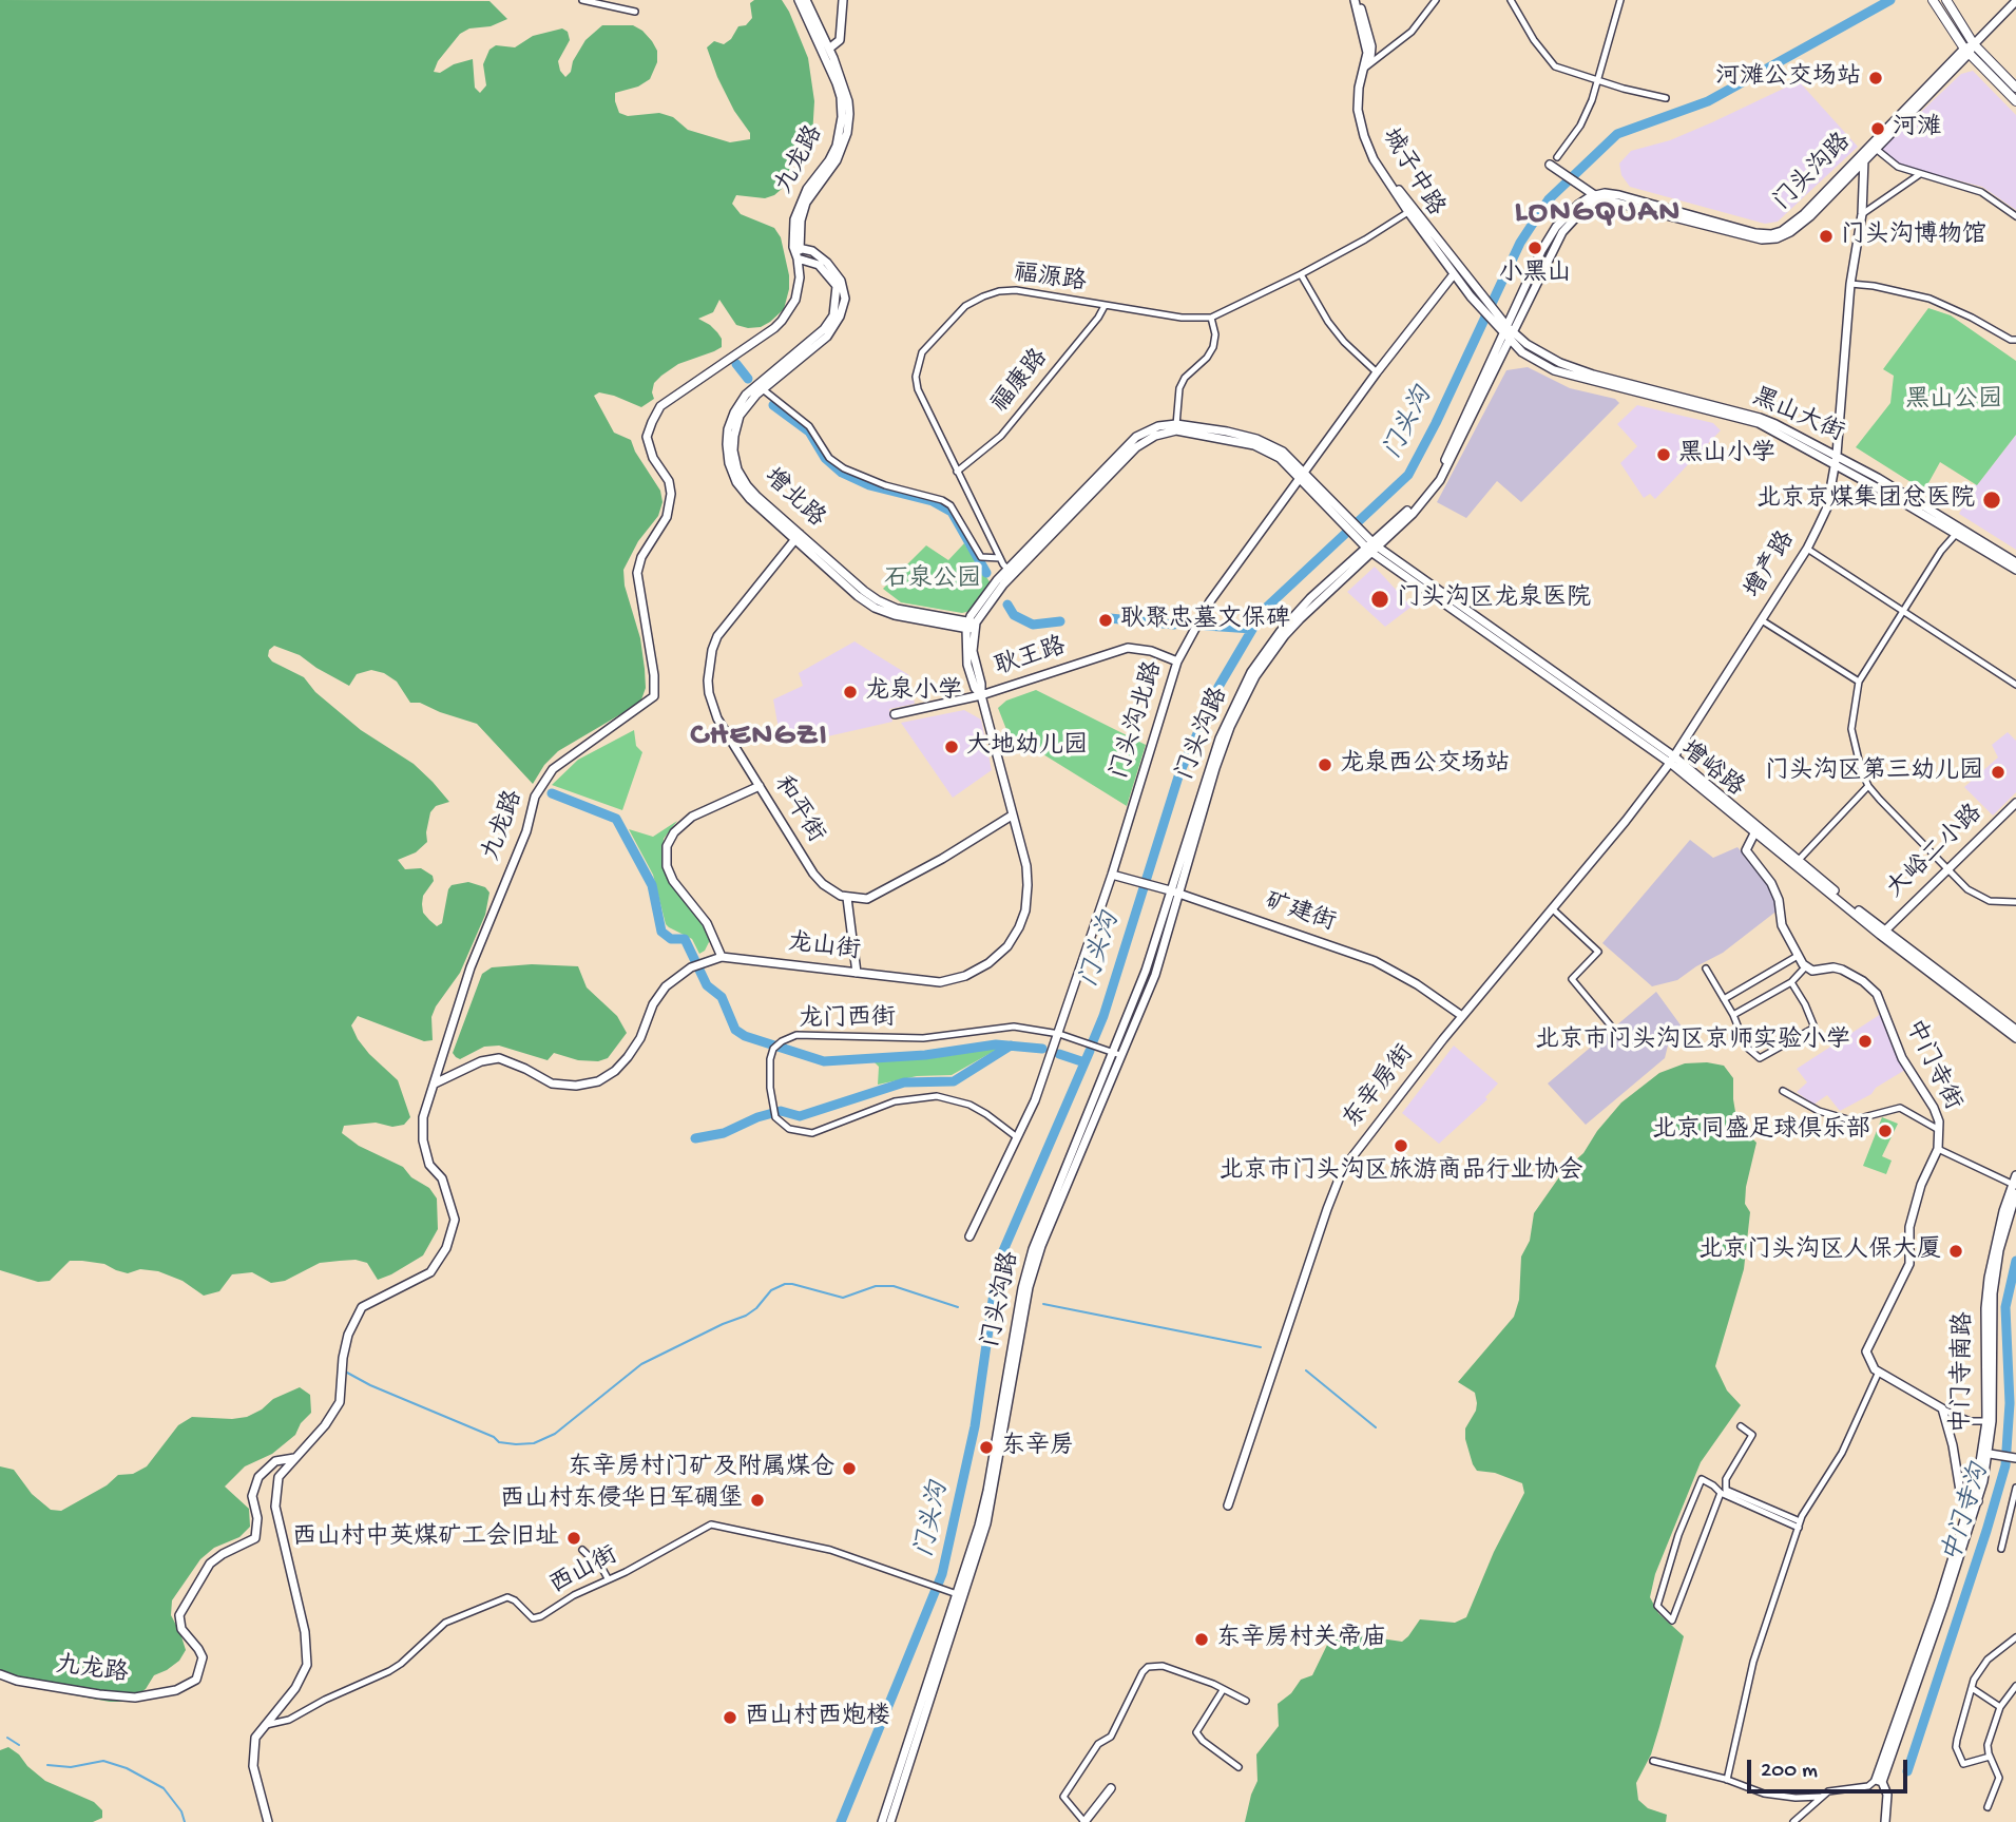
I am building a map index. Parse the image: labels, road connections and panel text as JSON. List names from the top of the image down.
{
  "streets": {
    "street": [
      "九龙路",
      "城子中路",
      "门头沟路",
      "福源路",
      "福康路",
      "黑山大街",
      "增北路",
      "增产路",
      "耿王路",
      "门头沟北路",
      "增峪路",
      "和平街",
      "大峪二小路",
      "矿建街",
      "龙山街",
      "龙门西街",
      "中门寺街",
      "东辛房街",
      "中门寺南路",
      "西山街"
    ]
  },
  "crossings": [
    ["九龙路", "增北路"],
    ["九龙路", "龙山街"],
    ["九龙路", "西山街"],
    ["城子中路", "门头沟路"],
    ["城子中路", "福源路"],
    ["城子中路", "黑山大街"],
    ["城子中路", "门头沟北路"],
    ["门头沟路", "黑山大街"],
    ["门头沟路", "增产路"],
    ["门头沟路", "增峪路"],
    ["门头沟路", "矿建街"],
    ["门头沟路", "龙门西街"],
    ["门头沟路", "西山街"],
    ["福源路", "福康路"],
    ["黑山大街", "增产路"],
    ["增北路", "和平街"],
    ["增北路", "龙山街"],
    ["增产路", "增峪路"],
    ["增产路", "东辛房街"],
    ["耿王路", "门头沟北路"],
    ["耿王路", "龙山街"],
    ["门头沟北路", "矿建街"],
    ["门头沟北路", "龙门西街"],
    ["增峪路", "大峪二小路"],
    ["增峪路", "东辛房街"],
    ["矿建街", "东辛房街"]
  ],
  "districts": ["LONGQUAN", "CHENGZI"],
  "water": ["门头沟", "中门寺沟"],
  "parks": ["黑山公园", "石泉公园"],
  "places": [
    "河滩公交场站",
    "河滩",
    "门头沟博物馆",
    "小黑山",
    "黑山小学",
    "北京京煤集团总医院",
    "门头沟区龙泉医院",
    "耿聚忠墓文保碑",
    "龙泉小学",
    "大地幼儿园",
    "龙泉西公交场站",
    "门头沟区第三幼儿园",
    "北京市门头沟区京师实验小学",
    "北京同盛足球俱乐部",
    "北京市门头沟区旅游商品行业协会",
    "北京门头沟区人保大厦",
    "东辛房",
    "东辛房村门矿及附属煤仓",
    "西山村东侵华日军碉堡",
    "西山村中英煤矿工会旧址",
    "东辛房村关帝庙",
    "西山村西炮楼"
  ],
  "scale_bar": "200 m"
}
